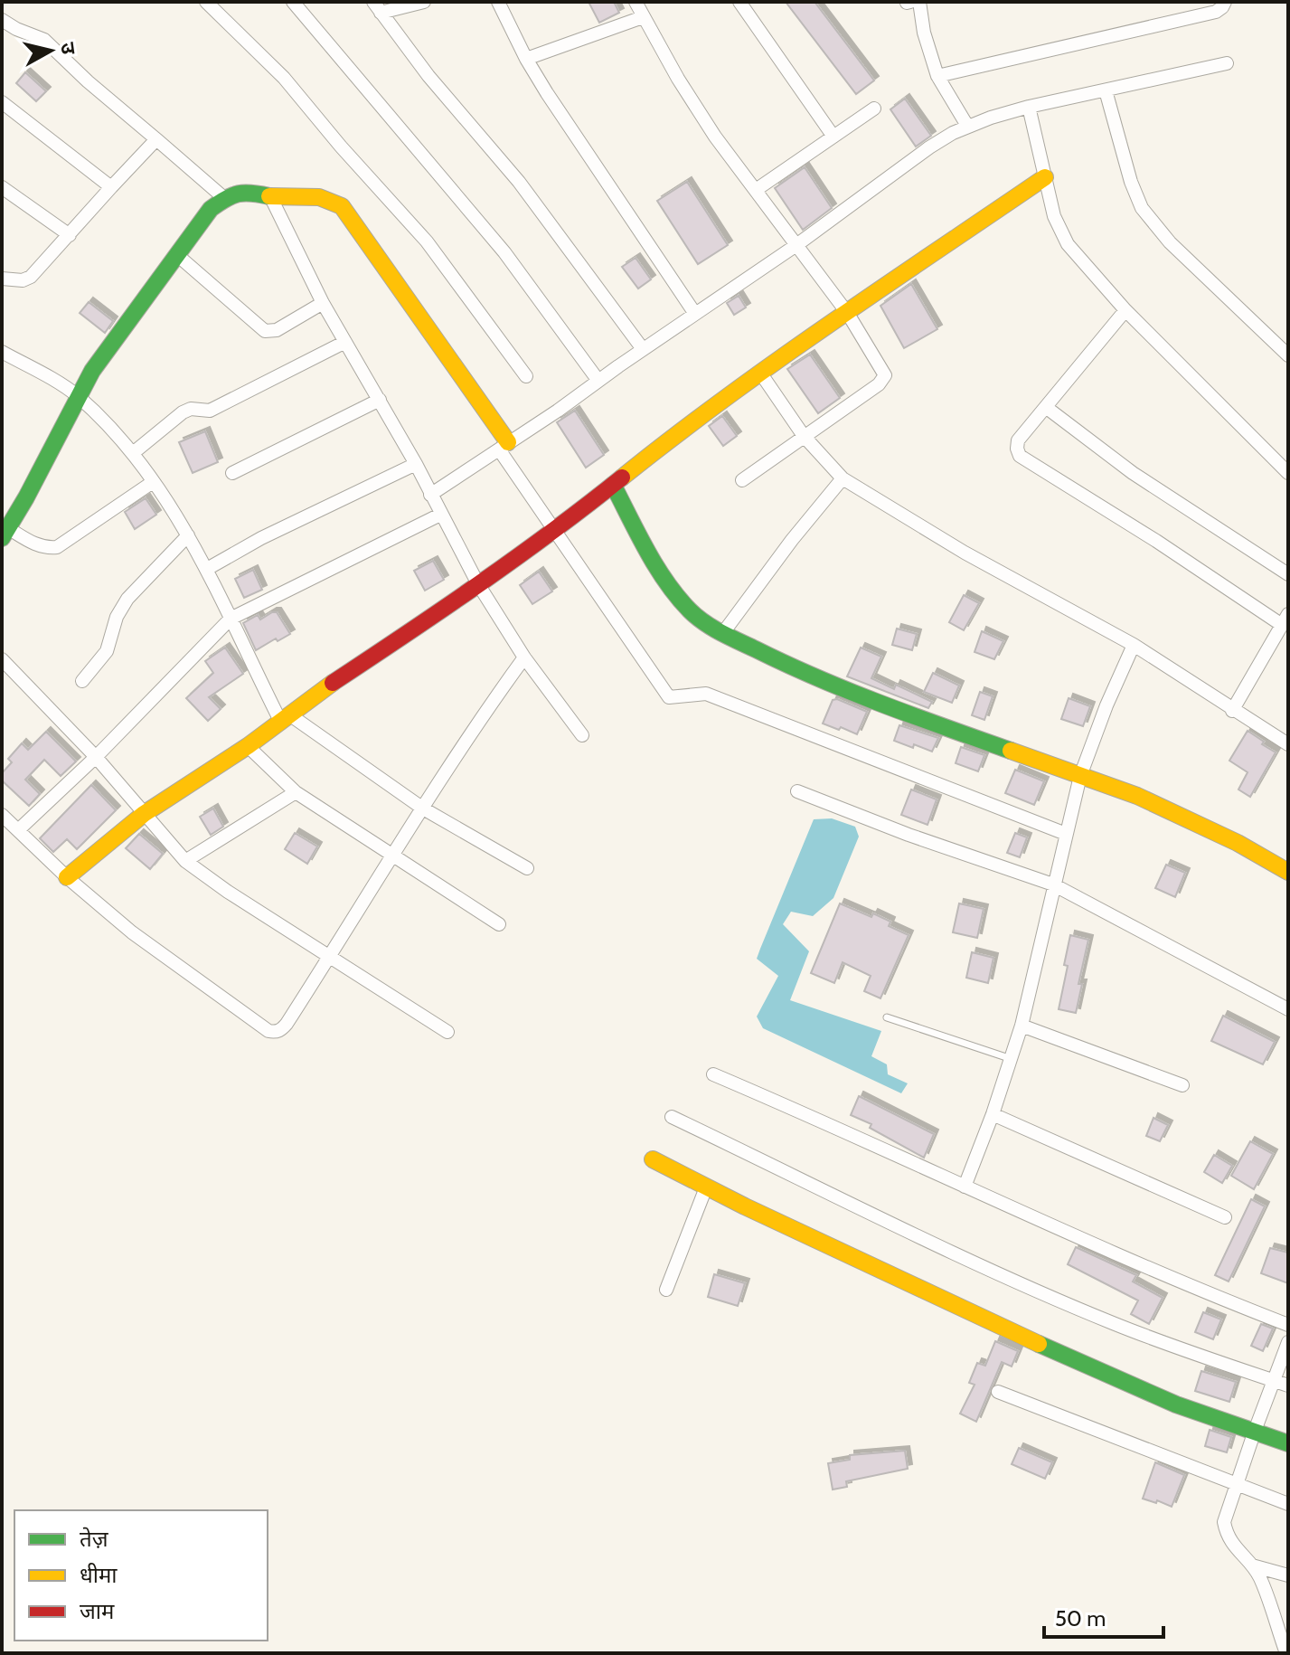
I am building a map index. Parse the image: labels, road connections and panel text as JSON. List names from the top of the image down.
{
  "legend": ["तेज़", "धीमा", "जाम"],
  "scale_bar": "50 m",
  "north": "right"
}
